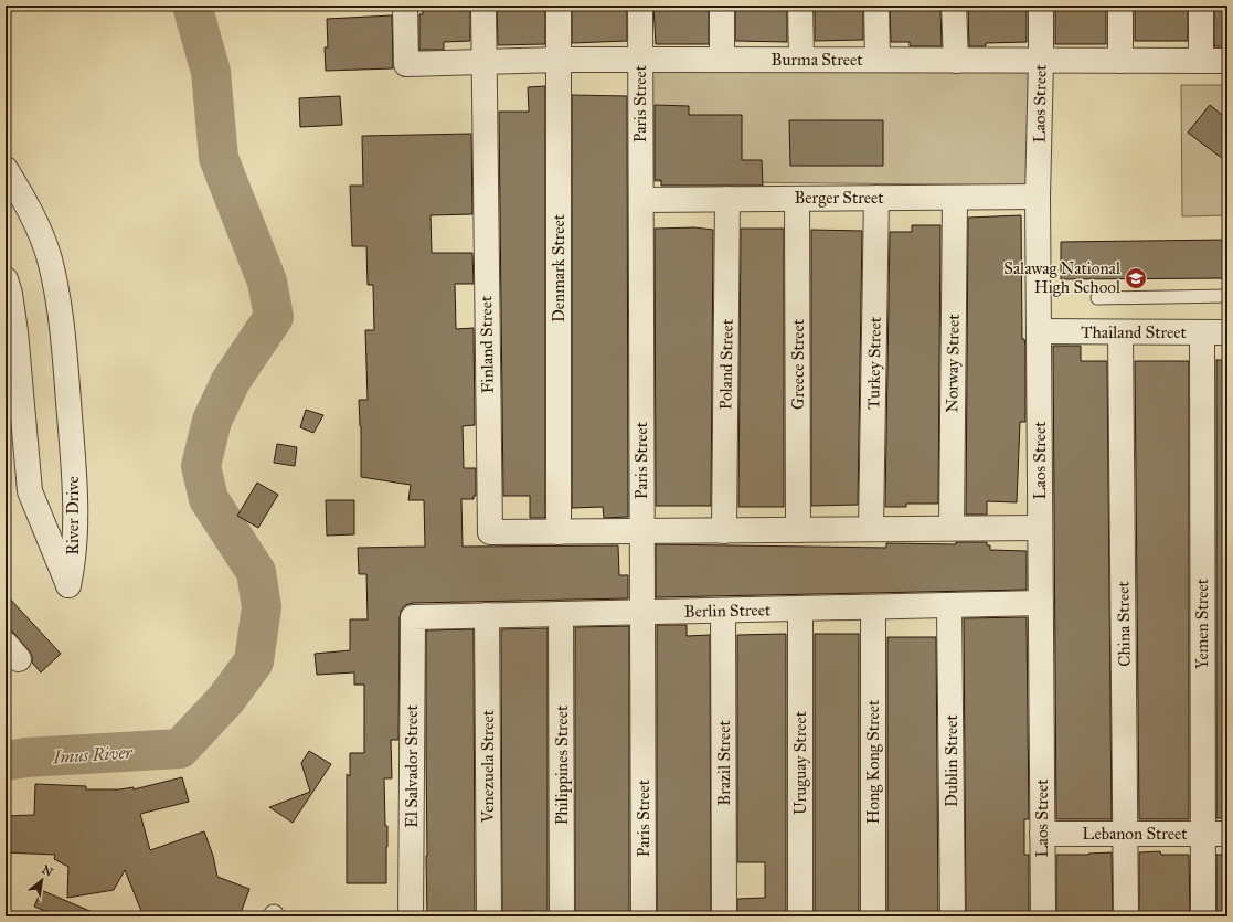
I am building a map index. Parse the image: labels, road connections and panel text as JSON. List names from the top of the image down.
{
  "streets": {
    "street": [
      "Burma Street",
      "Paris Street",
      "Laos Street",
      "Berger Street",
      "Denmark Street",
      "Thailand Street",
      "Finland Street",
      "Turkey Street",
      "Norway Street",
      "Poland Street",
      "Greece Street",
      "River Drive",
      "Berlin Street",
      "China Street",
      "Yemen Street",
      "Dublin Street",
      "Hong Kong Street",
      "Brazil Street",
      "Uruguay Street",
      "Philippines Street",
      "El Salvador Street",
      "Venezuela Street",
      "Lebanon Street"
    ]
  },
  "crossings": [
    ["Burma Street", "Paris Street"],
    ["Burma Street", "Laos Street"],
    ["Burma Street", "Denmark Street"],
    ["Burma Street", "Finland Street"],
    ["Paris Street", "Berger Street"],
    ["Paris Street", "Finland Street"],
    ["Paris Street", "Berlin Street"],
    ["Laos Street", "Berger Street"],
    ["Laos Street", "Thailand Street"],
    ["Laos Street", "Finland Street"],
    ["Laos Street", "Berlin Street"],
    ["Laos Street", "Lebanon Street"],
    ["Berger Street", "Turkey Street"],
    ["Berger Street", "Norway Street"],
    ["Berger Street", "Poland Street"],
    ["Berger Street", "Greece Street"],
    ["Denmark Street", "Finland Street"],
    ["Thailand Street", "China Street"],
    ["Thailand Street", "Yemen Street"],
    ["Finland Street", "Turkey Street"],
    ["Finland Street", "Norway Street"],
    ["Finland Street", "Poland Street"],
    ["Finland Street", "Greece Street"],
    ["Berlin Street", "Dublin Street"],
    ["Berlin Street", "Hong Kong Street"],
    ["Berlin Street", "Brazil Street"],
    ["Berlin Street", "Uruguay Street"],
    ["Berlin Street", "Philippines Street"],
    ["Berlin Street", "El Salvador Street"],
    ["Berlin Street", "Venezuela Street"],
    ["China Street", "Lebanon Street"],
    ["Yemen Street", "Lebanon Street"]
  ],
  "water": ["Imus River"],
  "places": {
    "school or university": ["Salawag National High School"]
  },
  "north": "top right"
}
